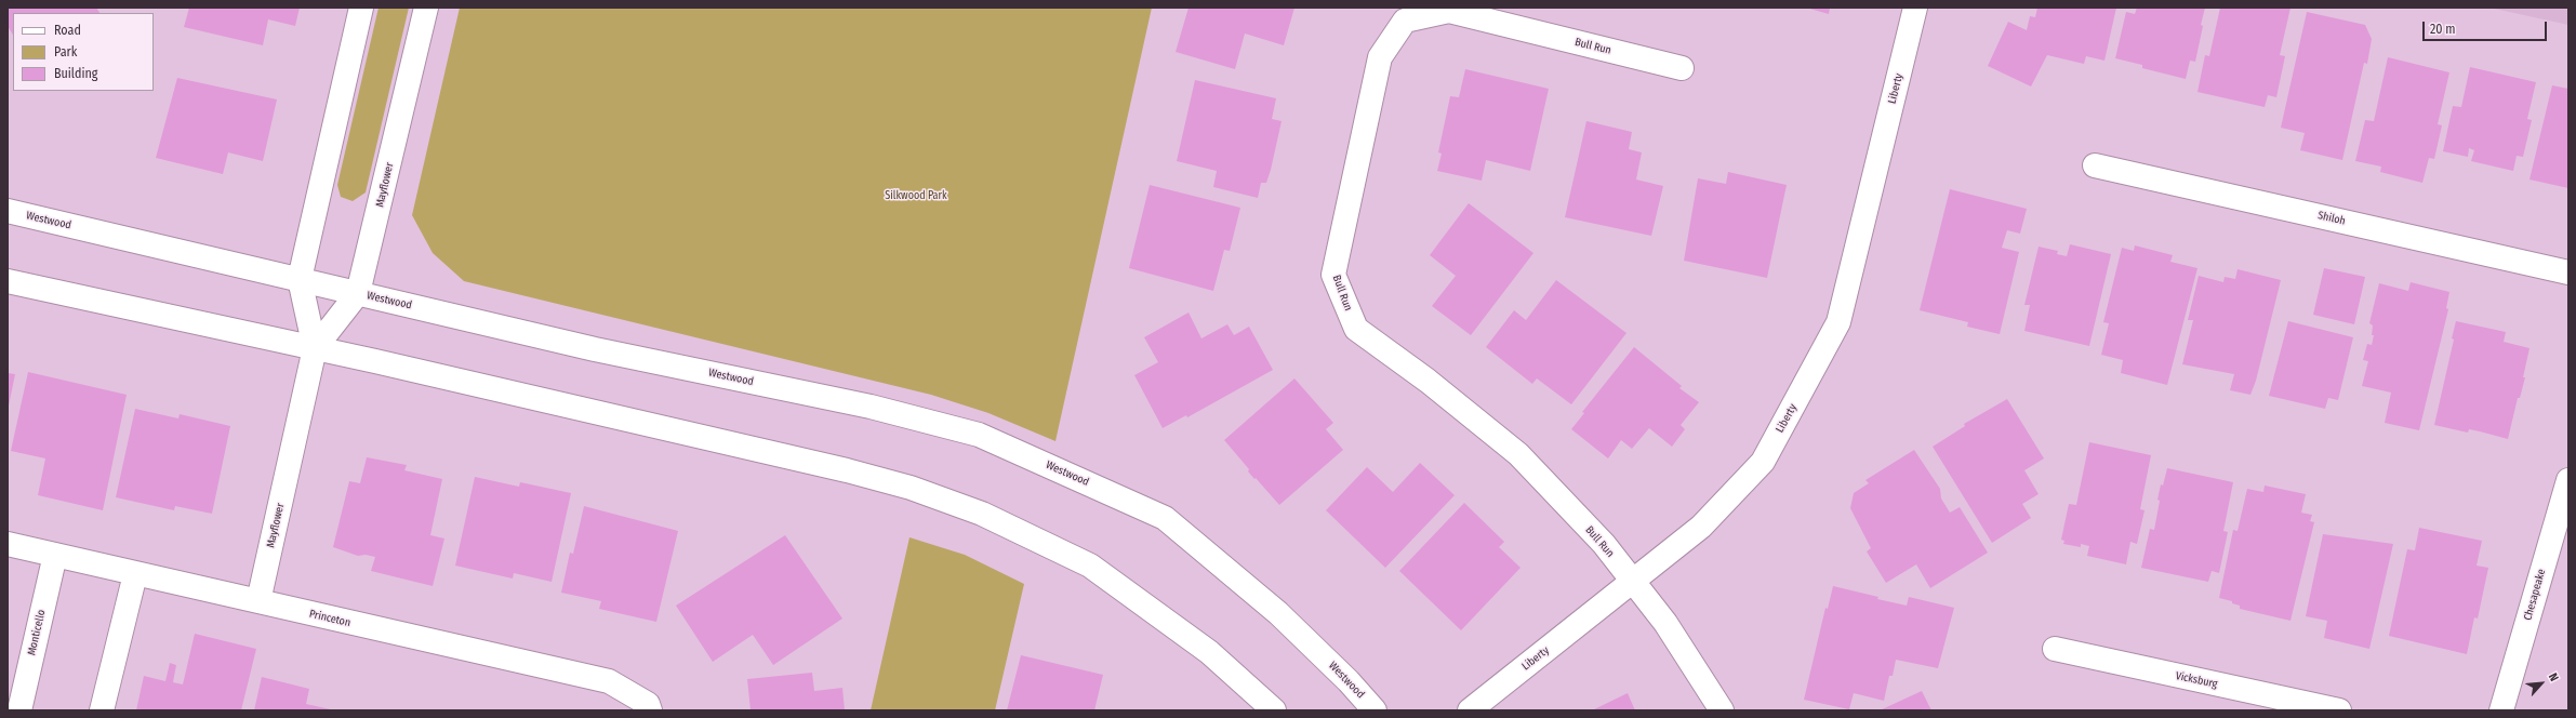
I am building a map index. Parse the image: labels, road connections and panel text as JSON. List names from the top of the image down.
{
  "streets": {
    "street": [
      "Bull Run",
      "Liberty",
      "Mayflower",
      "Shiloh",
      "Westwood",
      "Chesapeake",
      "Princeton",
      "Monticello",
      "Vicksburg"
    ]
  },
  "crossings": [
    ["Bull Run", "Liberty"],
    ["Mayflower", "Westwood"],
    ["Mayflower", "Princeton"],
    ["Princeton", "Monticello"]
  ],
  "parks": ["Silkwood Park"],
  "legend": ["Road", "Park", "Building"],
  "scale_bar": "20 m",
  "north": "top right"
}
